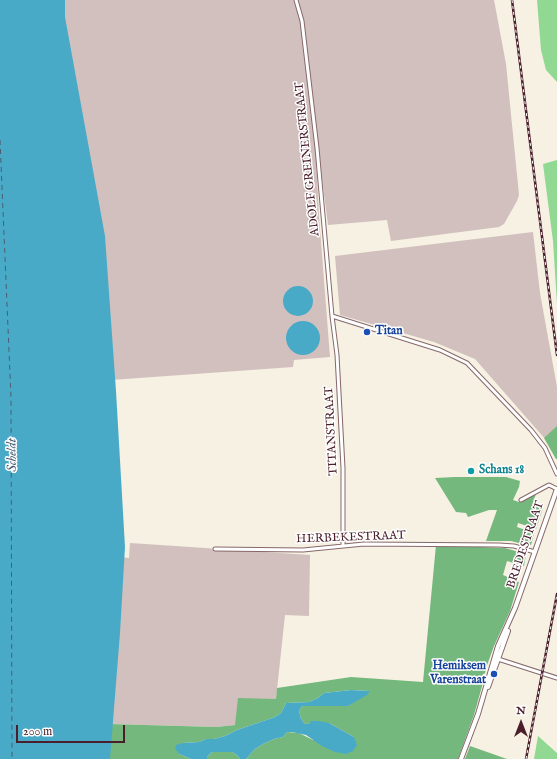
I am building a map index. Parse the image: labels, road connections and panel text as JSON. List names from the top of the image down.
{
  "streets": {
    "main road": ["BREDESTRAAT"],
    "street": ["ADOLF GREINERSTRAAT", "TITANSTRAAT", "HERBEKESTRAAT"]
  },
  "crossings": [
    ["ADOLF GREINERSTRAAT", "TITANSTRAAT"],
    ["TITANSTRAAT", "HERBEKESTRAAT"],
    ["HERBEKESTRAAT", "BREDESTRAAT"]
  ],
  "water": ["Scheldt"],
  "places": ["Titan", "Schans 18", "Hemiksem Varenstraat"],
  "scale_bar": "200 m",
  "north": "top"
}
